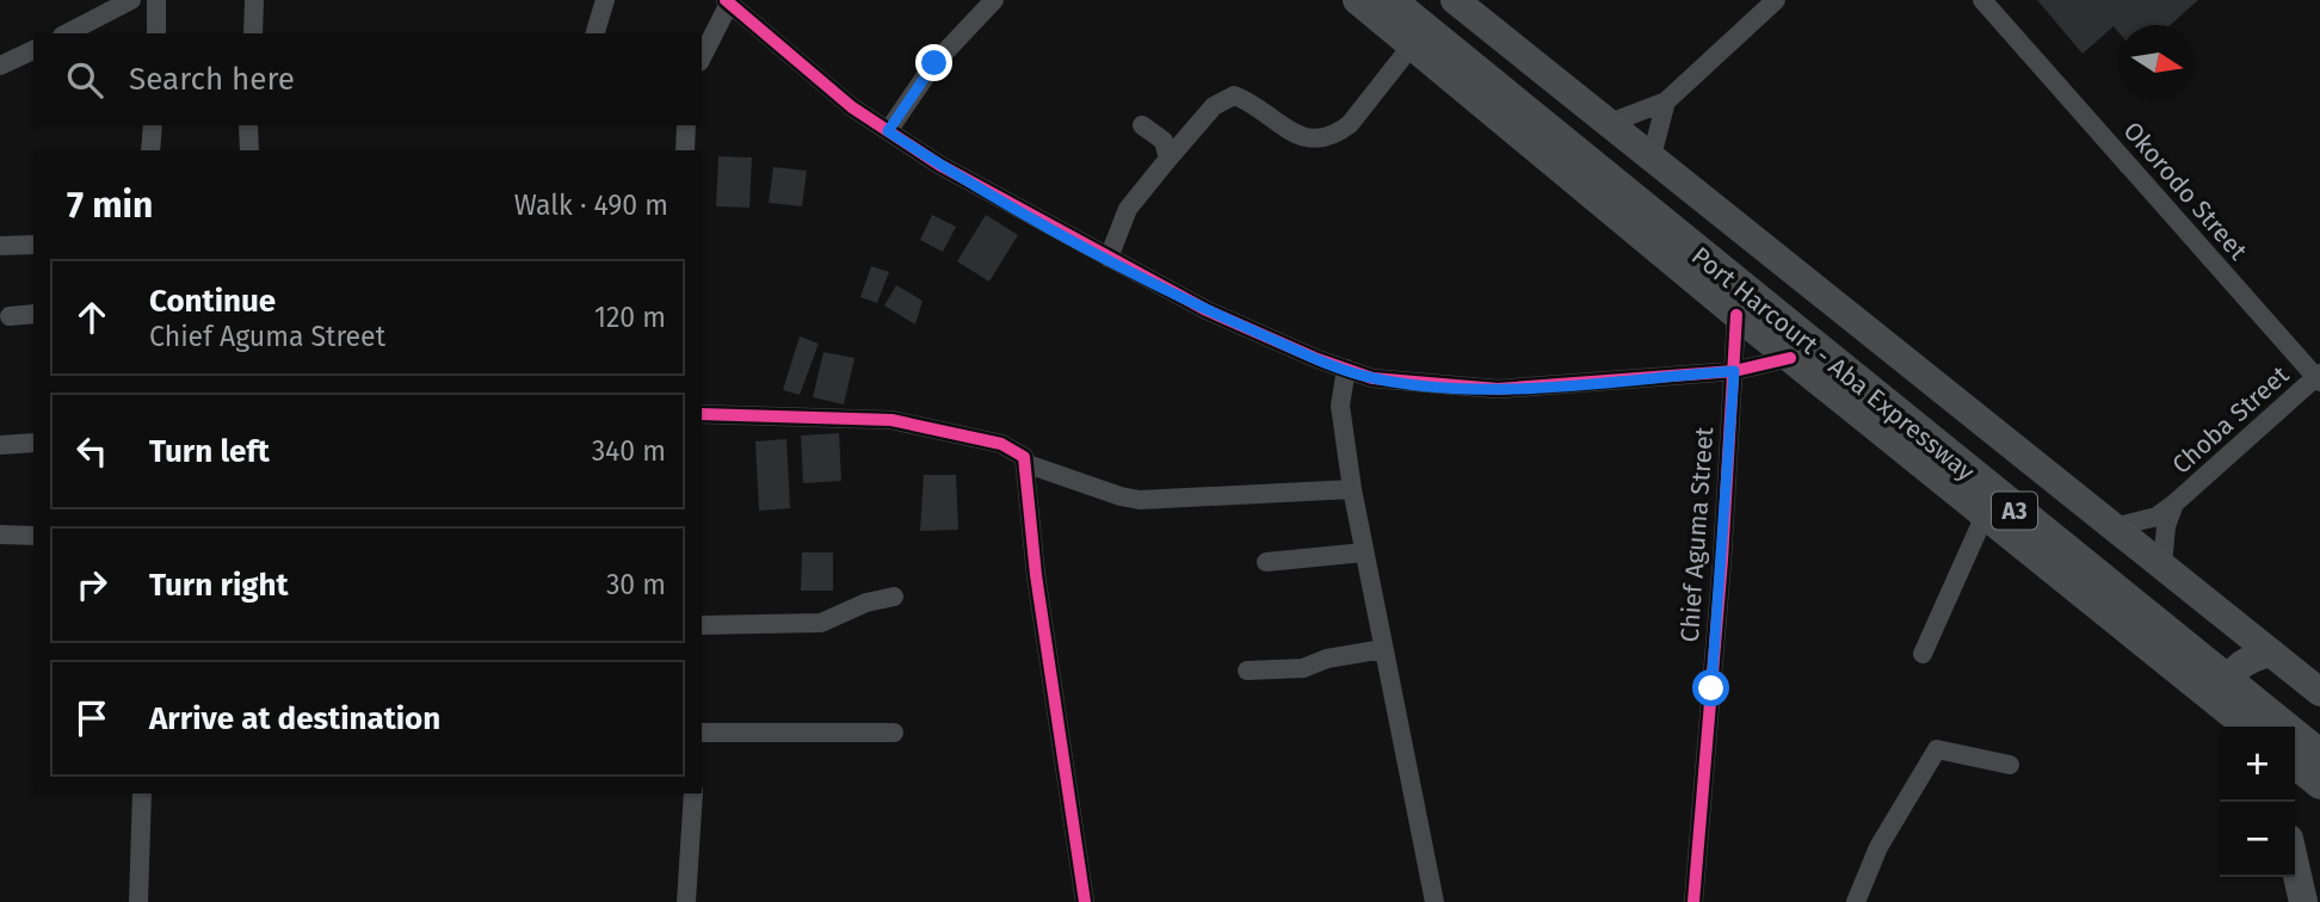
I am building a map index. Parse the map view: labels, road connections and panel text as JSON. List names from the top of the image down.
{
  "streets": {
    "highway": ["Port Harcourt - Aba Expressway", "A3"],
    "street": ["Okorodo Street", "Choba Street", "Chief Aguma Street"]
  },
  "crossings": [
    ["Okorodo Street", "Choba Street"]
  ],
  "north": "right",
  "page": {
    "search": "Search here",
    "heading": ["7 min", "Walk · 490 m"],
    "list": [
      ["Continue", "Chief Aguma Street", "120 m"],
      ["Turn left", "340 m"],
      ["Turn right", "30 m"],
      "Arrive at destination"
    ],
    "map_buttons": ["+", "−"]
  }
}
